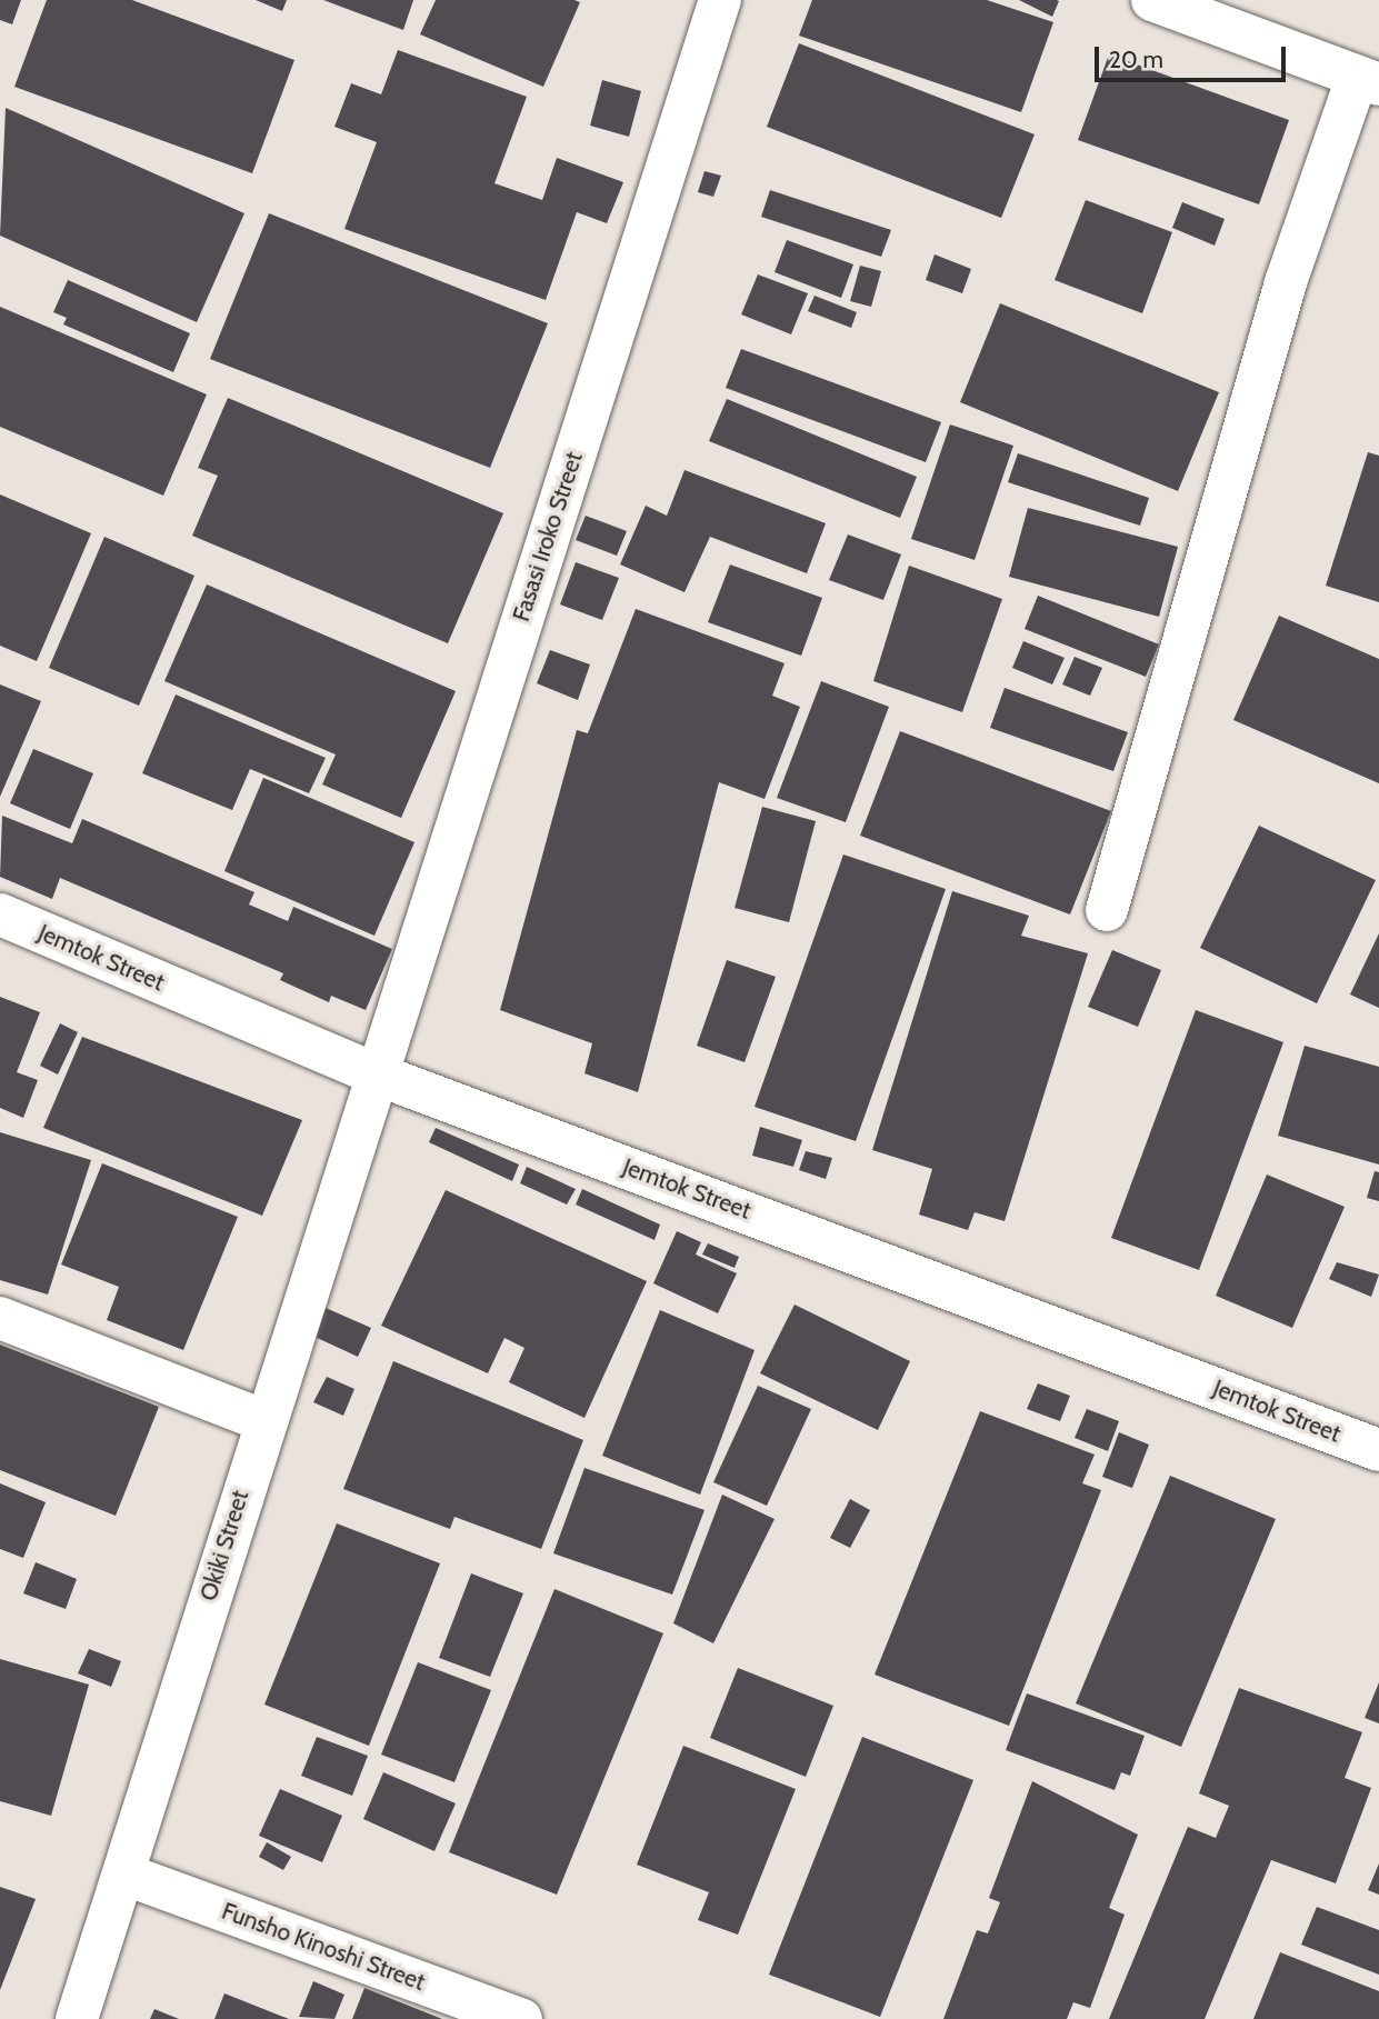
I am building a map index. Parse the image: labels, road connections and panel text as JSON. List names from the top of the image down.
{
  "streets": {
    "street": [
      "Fasasi Iroko Street",
      "Jemtok Street",
      "Okiki Street",
      "Funsho Kinoshi Street"
    ]
  },
  "crossings": [
    ["Fasasi Iroko Street", "Jemtok Street"],
    ["Fasasi Iroko Street", "Okiki Street"],
    ["Jemtok Street", "Okiki Street"],
    ["Okiki Street", "Funsho Kinoshi Street"]
  ],
  "scale_bar": "20 m"
}
